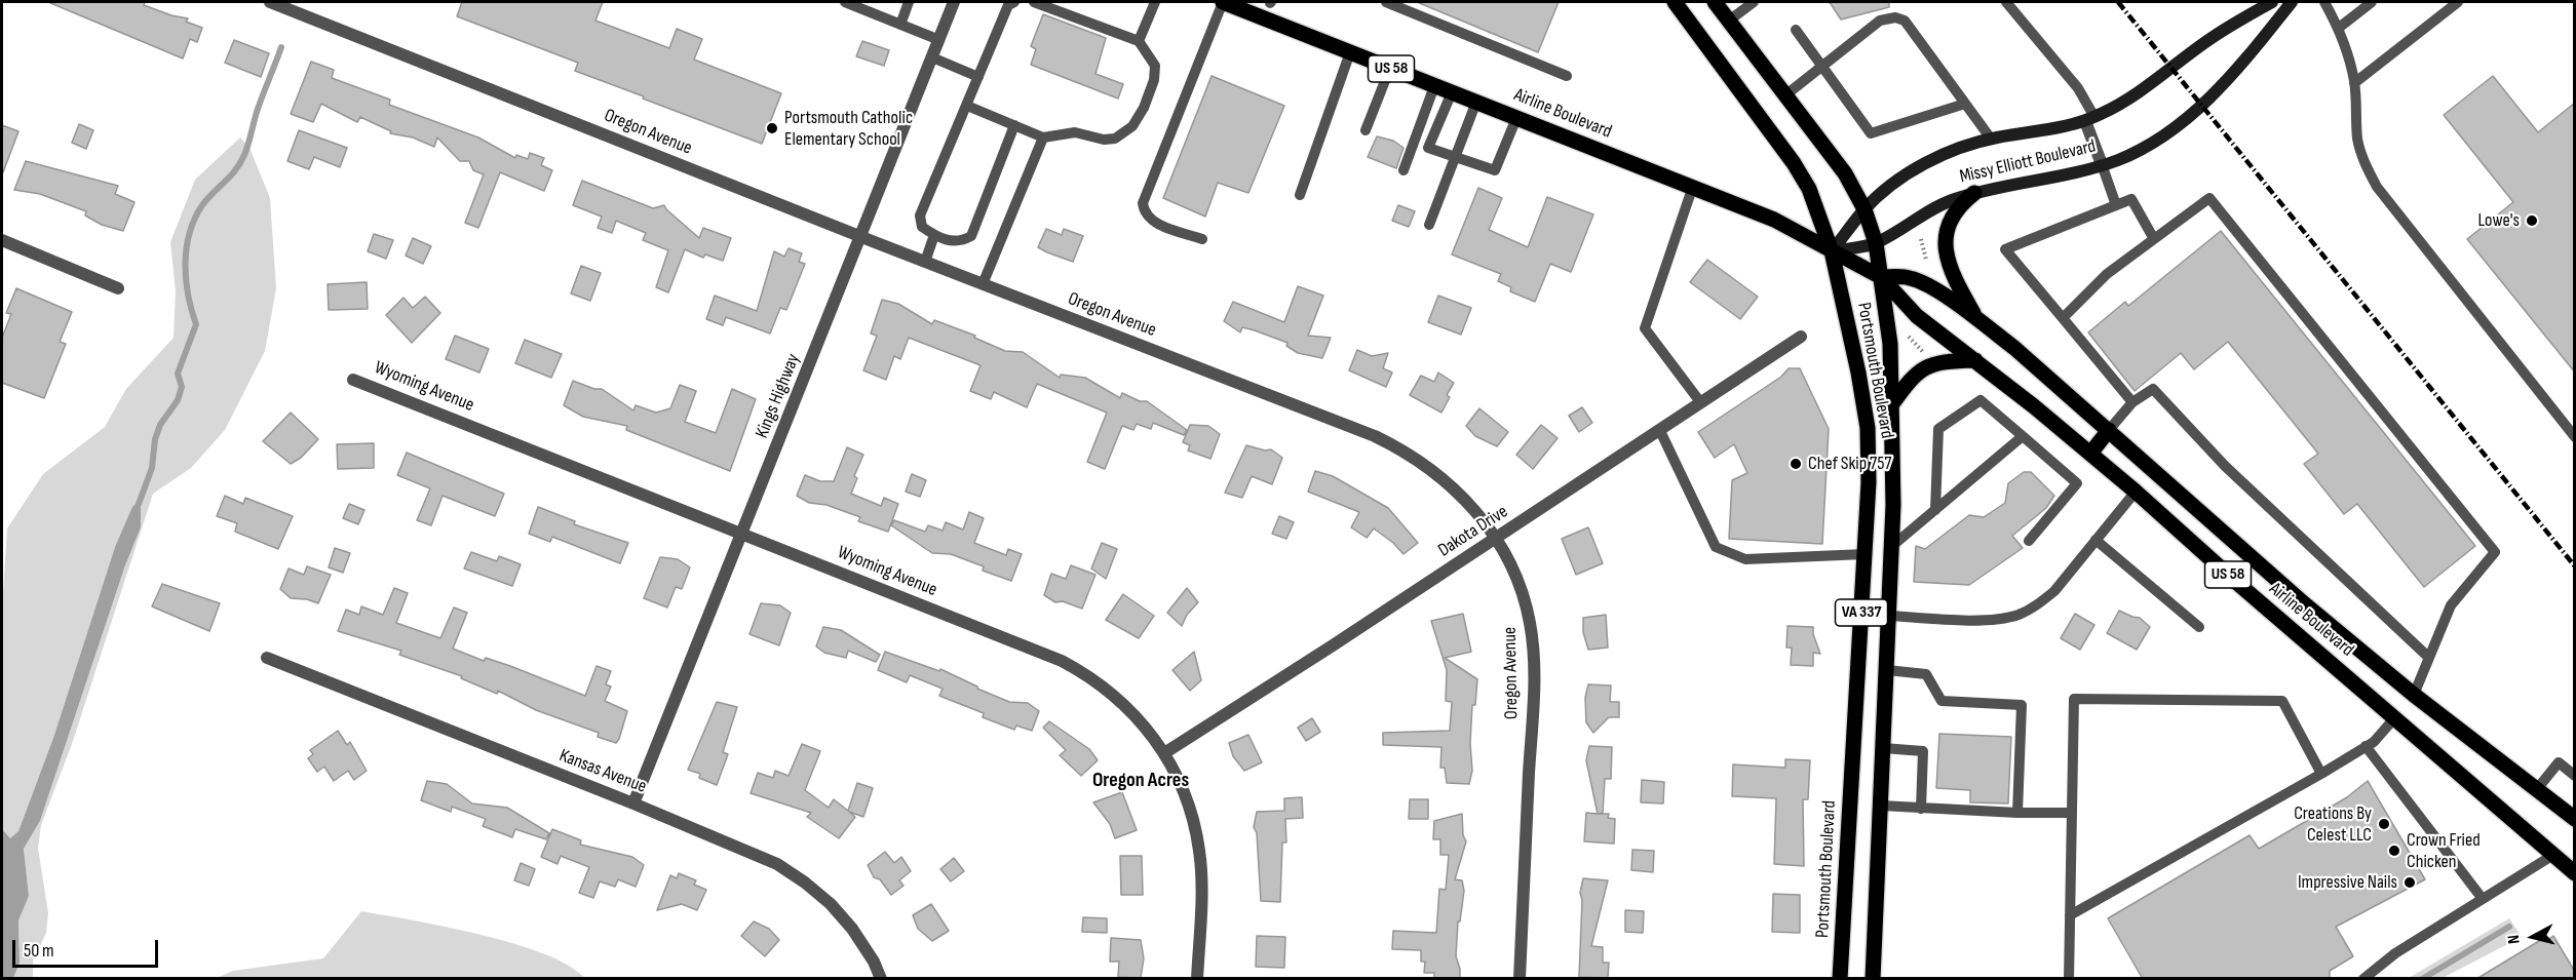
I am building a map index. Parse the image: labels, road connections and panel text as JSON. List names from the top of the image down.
{
  "streets": {
    "main road": [
      "US 58",
      "Airline Boulevard",
      "Portsmouth Boulevard",
      "VA 337"
    ],
    "street": [
      "Oregon Avenue",
      "Missy Elliott Boulevard",
      "Wyoming Avenue",
      "Kings Highway",
      "Dakota Drive",
      "Kansas Avenue"
    ]
  },
  "crossings": [
    ["Airline Boulevard", "Missy Elliott Boulevard"],
    ["Airline Boulevard", "Portsmouth Boulevard"],
    ["Oregon Avenue", "Kings Highway"],
    ["Oregon Avenue", "Dakota Drive"],
    ["Missy Elliott Boulevard", "Portsmouth Boulevard"],
    ["Wyoming Avenue", "Kings Highway"],
    ["Wyoming Avenue", "Dakota Drive"],
    ["Kings Highway", "Kansas Avenue"]
  ],
  "districts": ["Oregon Acres"],
  "places": [
    "Portsmouth Catholic Elementary School",
    "Lowe's",
    "Chef Skip 757",
    "Creations By Celest LLC",
    "Crown Fried Chicken",
    "Impressive Nails"
  ],
  "scale_bar": "50 m",
  "north": "left"
}
